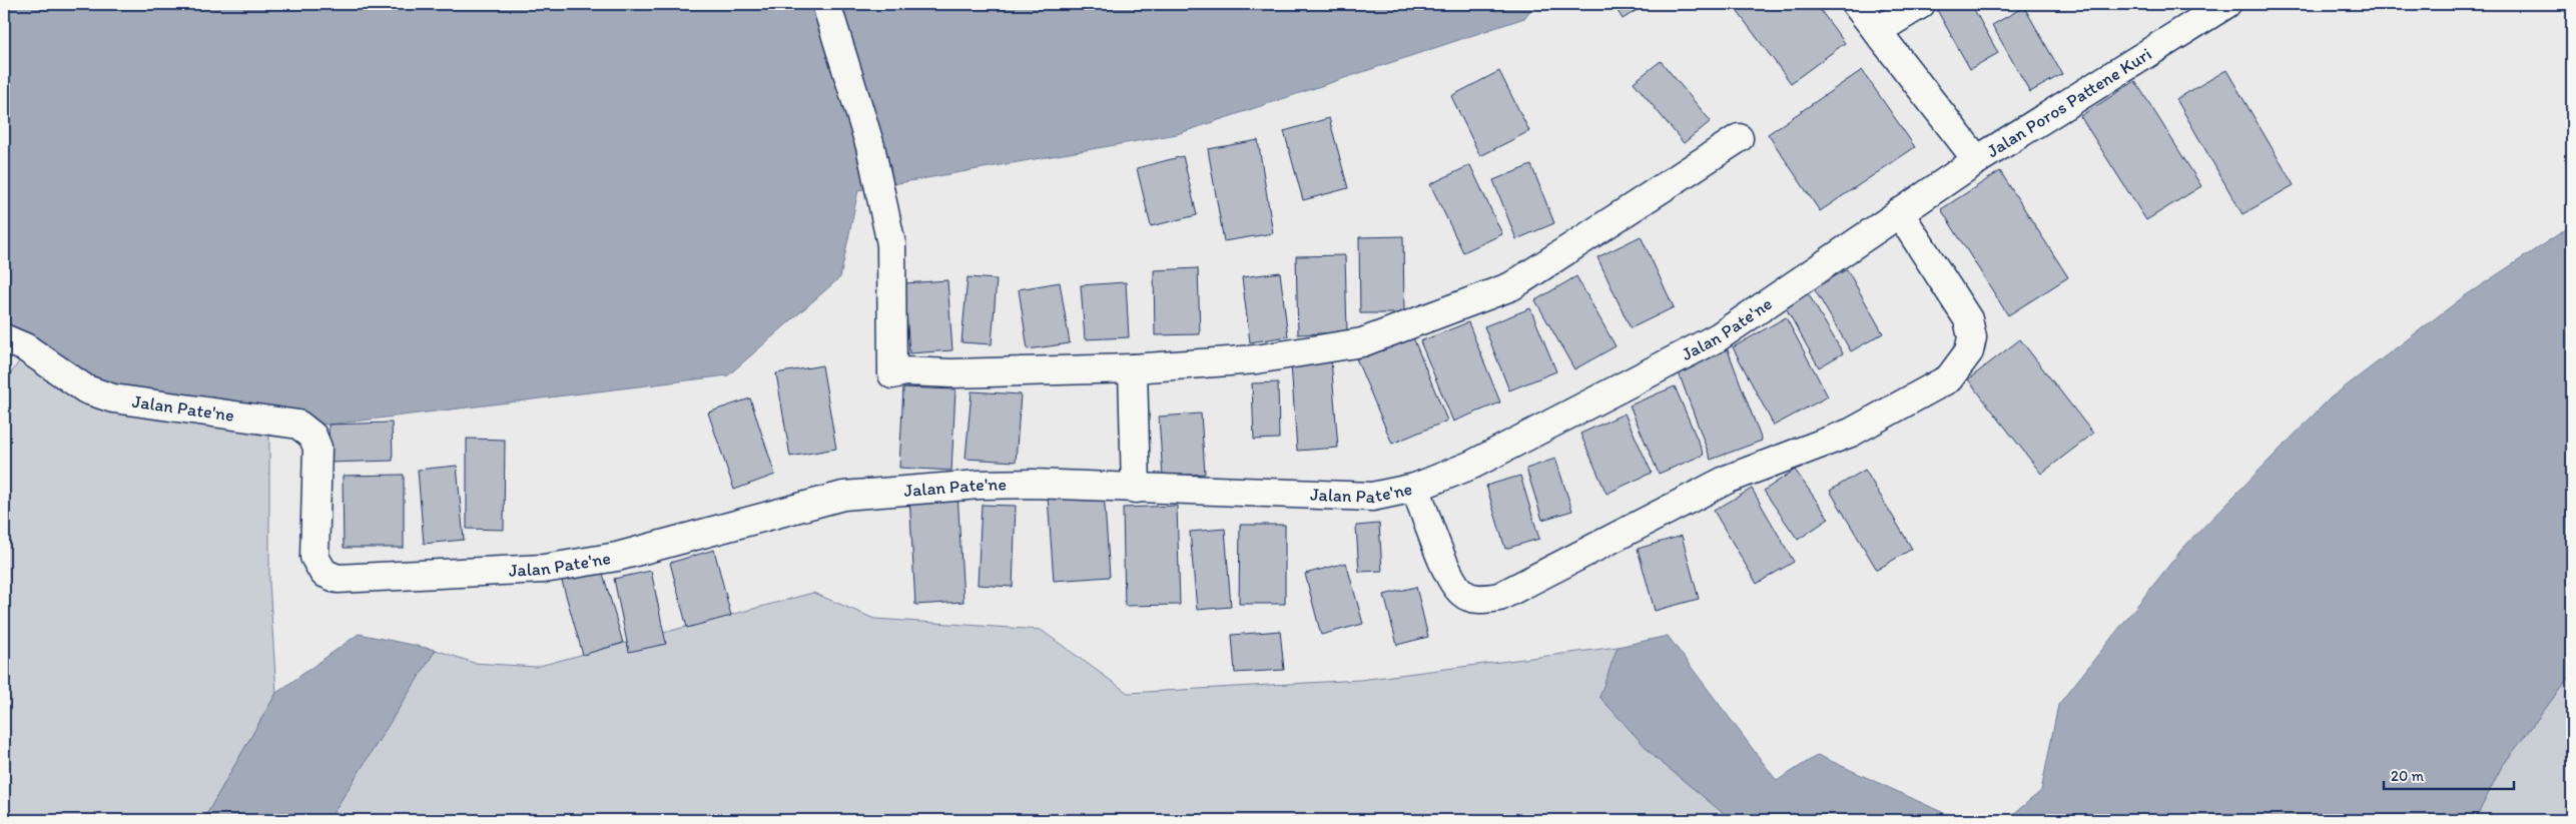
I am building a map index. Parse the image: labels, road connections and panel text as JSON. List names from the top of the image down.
{
  "streets": {
    "street": ["Jalan Poros Pattene Kuri", "Jalan Pate'ne"]
  },
  "crossings": [
    ["Jalan Poros Pattene Kuri", "Jalan Pate'ne"]
  ],
  "scale_bar": "20 m"
}
